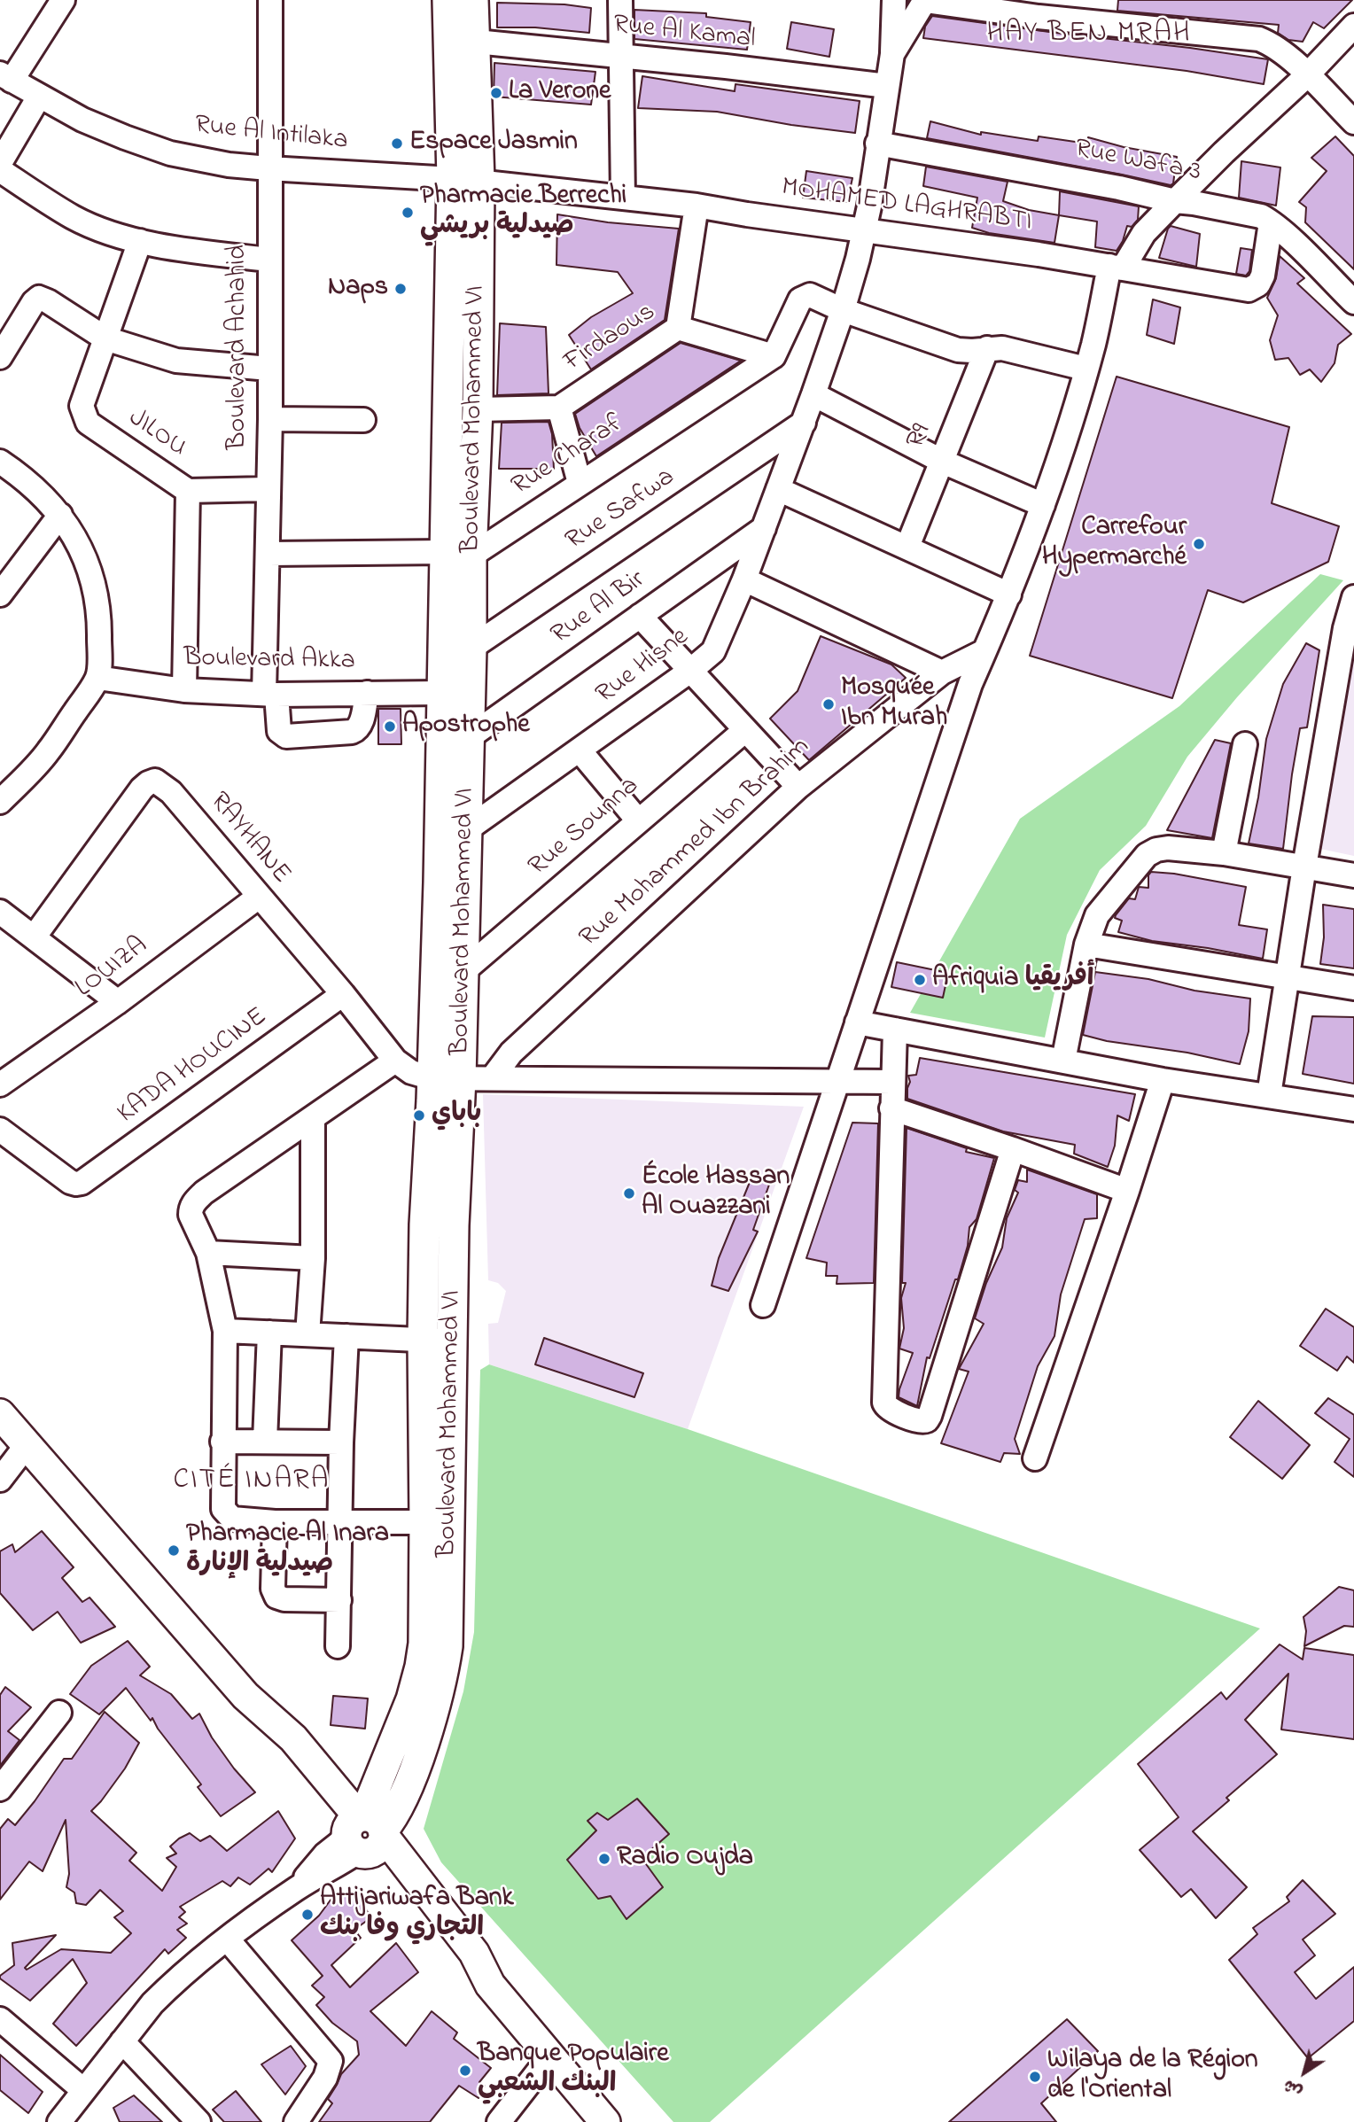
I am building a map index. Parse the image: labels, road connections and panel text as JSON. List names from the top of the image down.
{
  "streets": {
    "main road": ["Boulevard Mohammed VI"],
    "street": [
      "Rue Al Kamal",
      "Rue Al Intilaka",
      "Rue Wafa 3",
      "MOHAMED LAGHRABTI",
      "Firdaous",
      "Boulevard Achahid",
      "JILOU",
      "R9",
      "Rue Charaf",
      "Rue Safwa",
      "Rue Al Bir",
      "Boulevard Akka",
      "Rue Hisne",
      "Rue Sounna",
      "RAYHANE",
      "Rue Mohammed Ibn Brahim",
      "LOUIZA",
      "KADA HOUCINE"
    ]
  },
  "crossings": [
    ["Rue Al Kamal", "Boulevard Mohammed VI"],
    ["Rue Al Intilaka", "MOHAMED LAGHRABTI"],
    ["Rue Al Intilaka", "Boulevard Achahid"],
    ["Rue Al Intilaka", "Boulevard Mohammed VI"],
    ["Rue Wafa 3", "MOHAMED LAGHRABTI"],
    ["MOHAMED LAGHRABTI", "Boulevard Mohammed VI"],
    ["Firdaous", "Boulevard Mohammed VI"],
    ["Firdaous", "Rue Charaf"],
    ["Boulevard Achahid", "Boulevard Akka"],
    ["Boulevard Mohammed VI", "Rue Charaf"],
    ["Boulevard Mohammed VI", "Rue Safwa"],
    ["Boulevard Mohammed VI", "Rue Al Bir"],
    ["Boulevard Mohammed VI", "Boulevard Akka"],
    ["Boulevard Mohammed VI", "Rue Hisne"],
    ["Boulevard Mohammed VI", "Rue Sounna"],
    ["Boulevard Mohammed VI", "RAYHANE"],
    ["JILOU", "Boulevard Akka"],
    ["Rue Al Bir", "Rue Hisne"],
    ["RAYHANE", "LOUIZA"],
    ["RAYHANE", "KADA HOUCINE"]
  ],
  "districts": ["HAY BEN MRAH", "CITÉ INARA"],
  "places": [
    "La Verone",
    "Espace Jasmin",
    "Pharmacie Berrechi صيدلية بريشي",
    "Naps",
    "Carrefour Hypermarché",
    "Mosquée Ibn Murah",
    "Apostrophe",
    "Afriquia أفريقيا",
    "باباي",
    "École Hassan Al Ouazzani",
    "Pharmacie Al Inara صيدلية الإنارة",
    "Radio Oujda",
    "Attijariwafa Bank التجاري وفا بنك",
    "Banque Populaire البنك الشعبي",
    "Wilaya de la Région de l'Oriental"
  ],
  "north": "bottom left"
}
